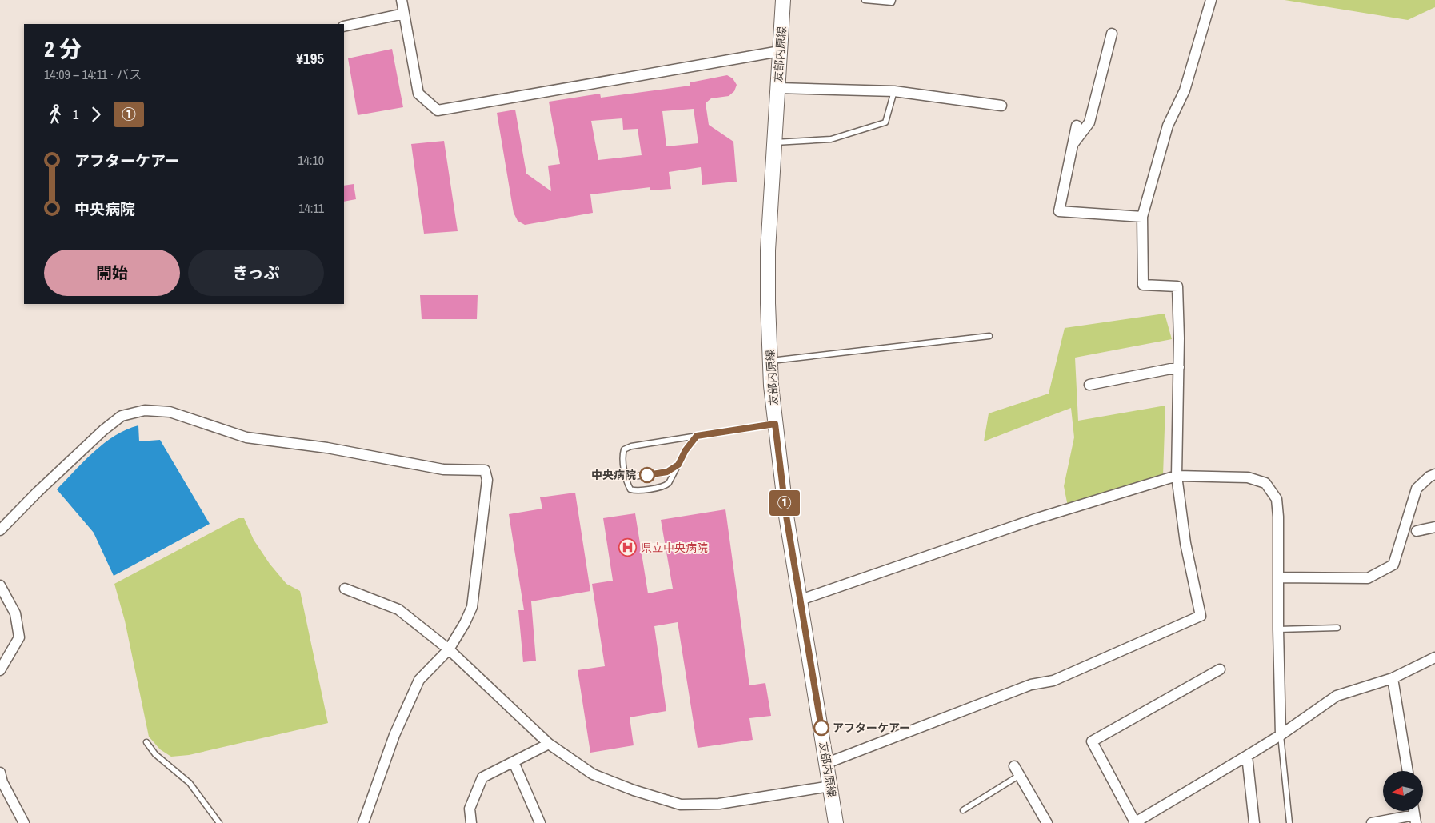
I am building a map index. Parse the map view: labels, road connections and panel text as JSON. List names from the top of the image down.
{
  "streets": {
    "main road": ["友部内原線"]
  },
  "places": {
    "other": ["中央病院", "アフターケアー"],
    "hospital": ["県立中央病院"]
  },
  "lines": ["bus line ①"],
  "north": "left",
  "page": {
    "on_map": "①",
    "heading": ["2 分", "14:09 – 14:11 · バス", "¥195"],
    "legs": ["1", "①"],
    "list": [
      {
        "name": "アフターケアー",
        "value": "14:10"
      },
      {
        "name": "中央病院",
        "value": "14:11"
      }
    ],
    "buttons": ["開始", "きっぷ"]
  }
}
